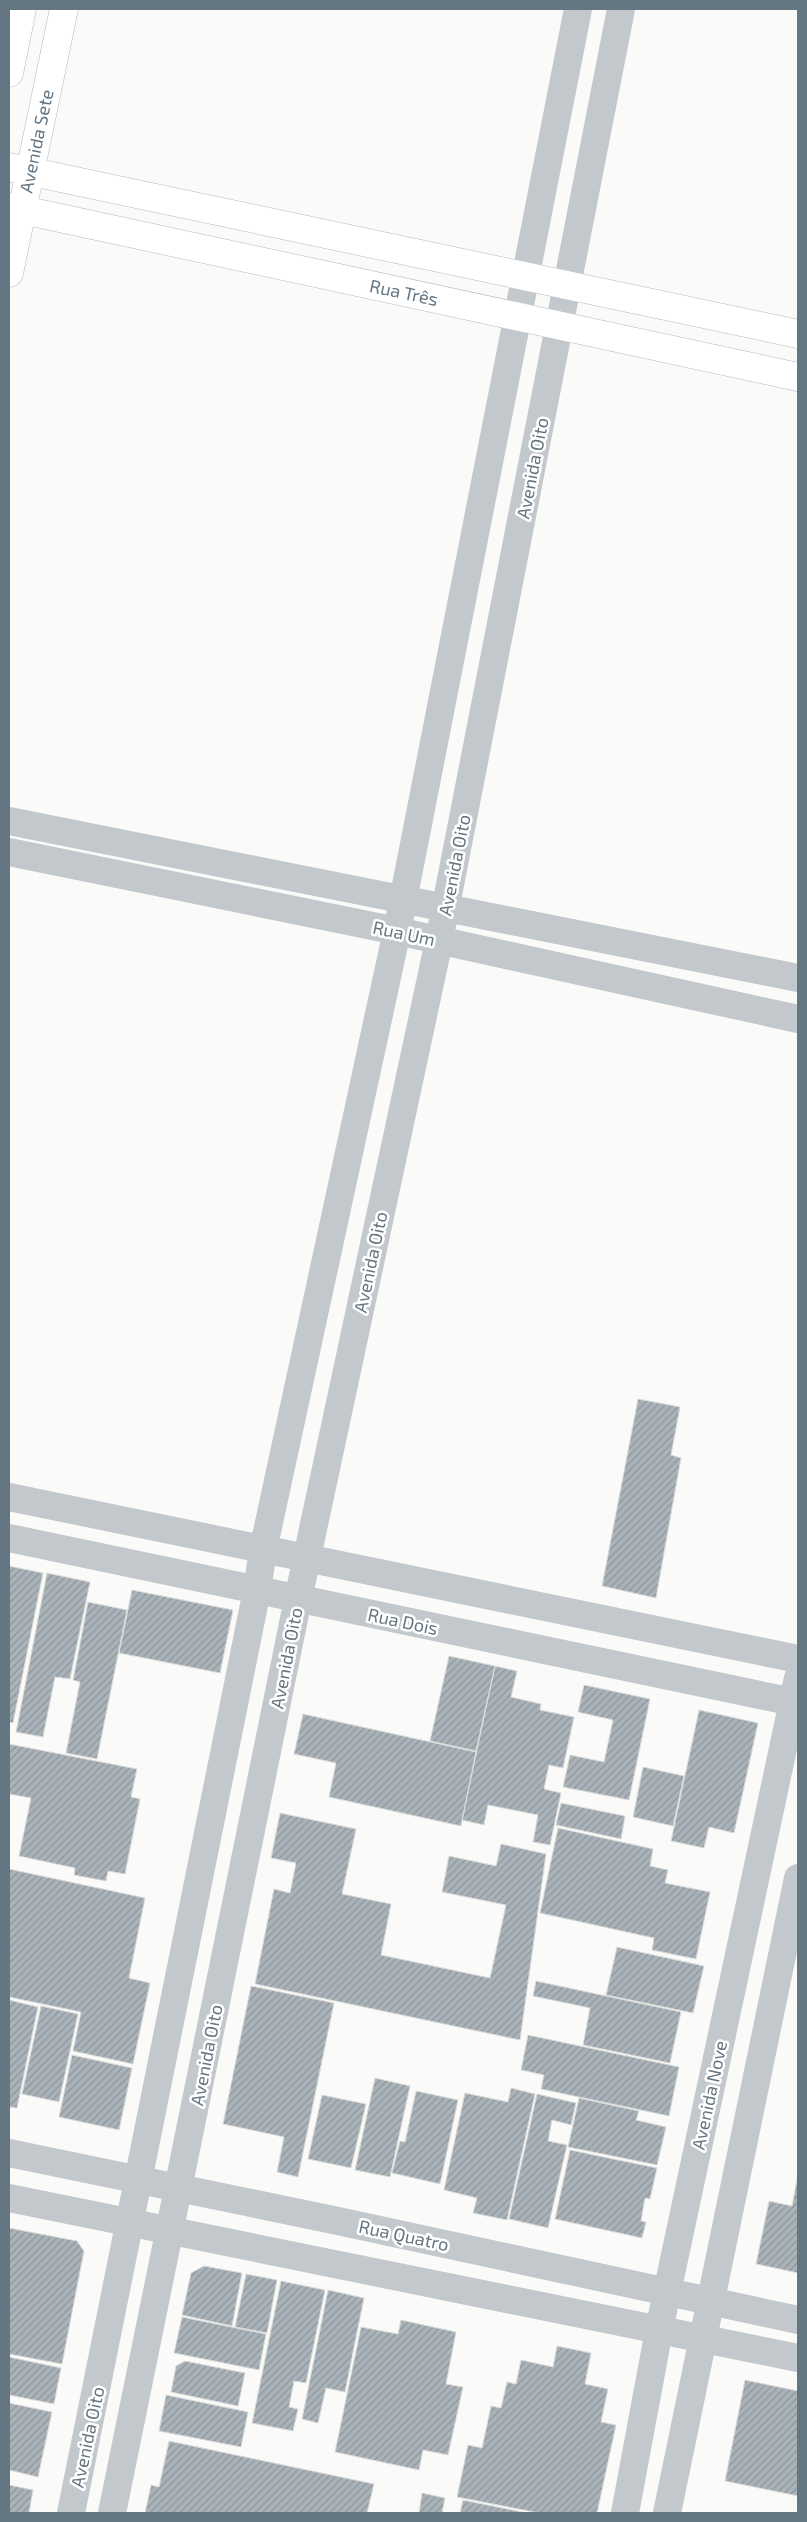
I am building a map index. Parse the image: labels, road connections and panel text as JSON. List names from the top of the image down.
{
  "streets": {
    "main road": ["Avenida Sete", "Rua Três"],
    "street": [
      "Avenida Oito",
      "Rua Um",
      "Rua Dois",
      "Avenida Nove",
      "Rua Quatro"
    ]
  },
  "crossings": [
    ["Avenida Sete", "Rua Três"],
    ["Rua Três", "Avenida Oito"],
    ["Avenida Oito", "Rua Um"],
    ["Avenida Oito", "Rua Dois"],
    ["Avenida Oito", "Rua Quatro"],
    ["Rua Dois", "Avenida Nove"],
    ["Avenida Nove", "Rua Quatro"]
  ]
}
